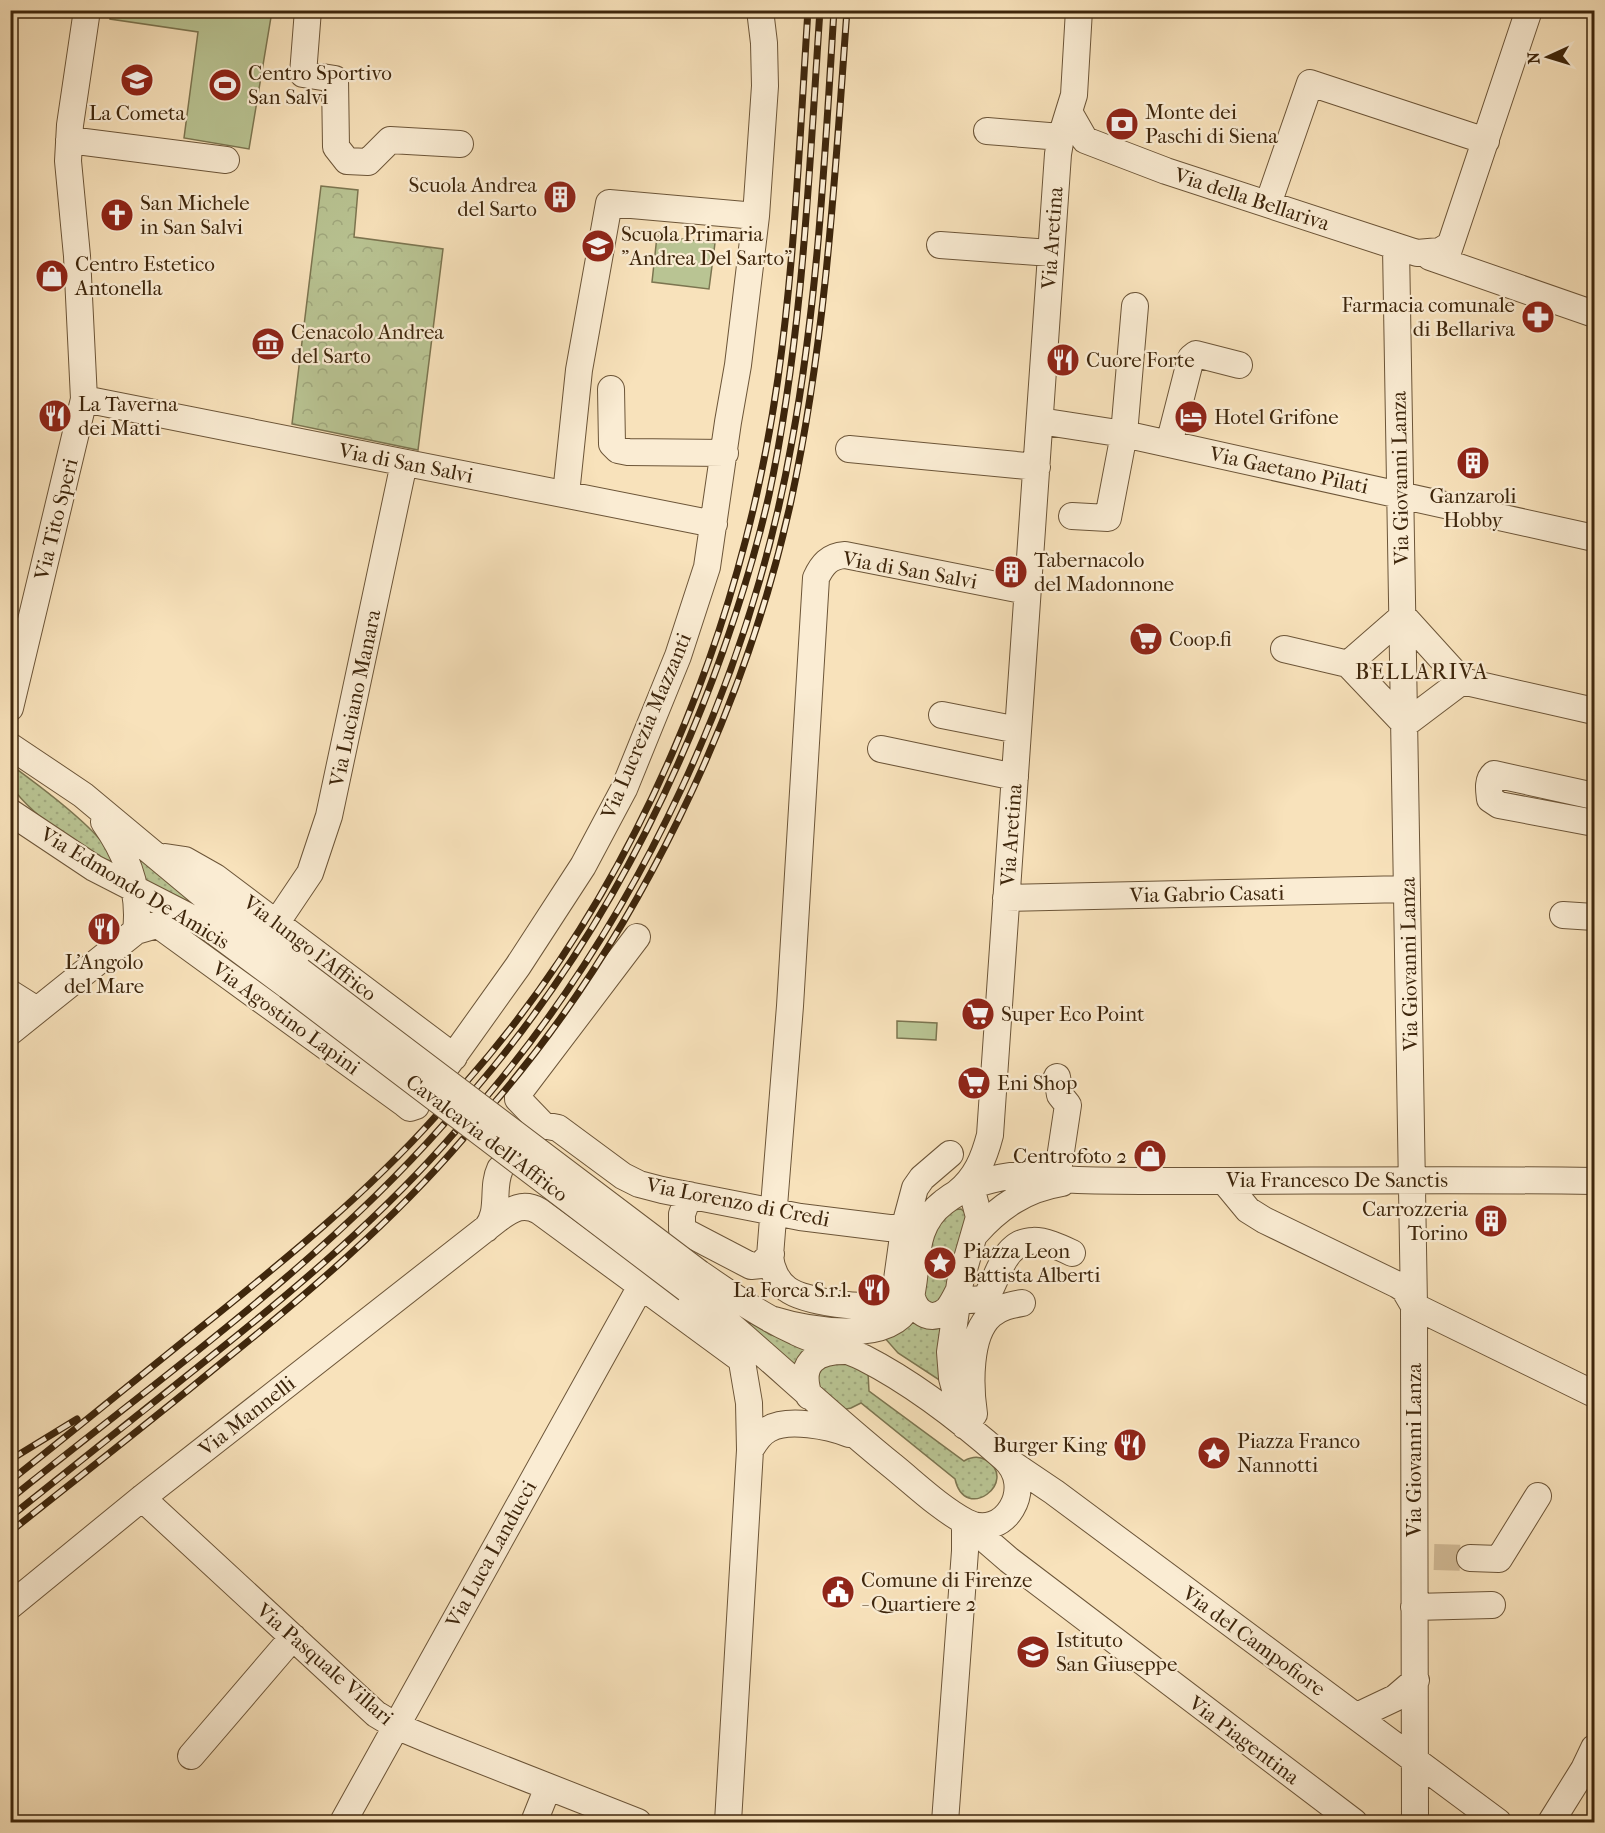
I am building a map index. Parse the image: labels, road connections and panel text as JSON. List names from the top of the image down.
{
  "streets": {
    "street": [
      "Via della Bellariva",
      "Via Aretina",
      "Via di San Salvi",
      "Via Gaetano Pilati",
      "Via Giovanni Lanza",
      "Via Tito Speri",
      "Via Luciano Manara",
      "Via Lucrezia Mazzanti",
      "Via Edmondo De Amicis",
      "Via Gabrio Casati",
      "Via lungo l'Affrico",
      "Via Agostino Lapini",
      "Cavalcavia dell'Affrico",
      "Via Francesco De Sanctis",
      "Via Lorenzo di Credi",
      "Via Mannelli",
      "Via Luca Landucci",
      "Via del Campofiore",
      "Via Pasquale Villari",
      "Via Piagentina"
    ]
  },
  "crossings": [
    ["Via della Bellariva", "Via Aretina"],
    ["Via della Bellariva", "Via Giovanni Lanza"],
    ["Via Aretina", "Via di San Salvi"],
    ["Via Aretina", "Via Gaetano Pilati"],
    ["Via Aretina", "Via Gabrio Casati"],
    ["Via di San Salvi", "Via Tito Speri"],
    ["Via di San Salvi", "Via Luciano Manara"],
    ["Via di San Salvi", "Via Lucrezia Mazzanti"],
    ["Via di San Salvi", "Via Lorenzo di Credi"],
    ["Via Gaetano Pilati", "Via Giovanni Lanza"],
    ["Via Giovanni Lanza", "Via Gabrio Casati"],
    ["Via Giovanni Lanza", "Via Francesco De Sanctis"],
    ["Via Giovanni Lanza", "Via del Campofiore"],
    ["Via Luciano Manara", "Via lungo l'Affrico"],
    ["Via Lucrezia Mazzanti", "Via lungo l'Affrico"],
    ["Via Edmondo De Amicis", "Via lungo l'Affrico"],
    ["Via Edmondo De Amicis", "Cavalcavia dell'Affrico"],
    ["Via lungo l'Affrico", "Via Agostino Lapini"],
    ["Via lungo l'Affrico", "Cavalcavia dell'Affrico"],
    ["Via Mannelli", "Via Pasquale Villari"],
    ["Via Luca Landucci", "Via Pasquale Villari"]
  ],
  "districts": ["BELLARIVA"],
  "places": {
    "school or university": ["La Cometa", "Scuola Primaria \"Andrea Del Sarto\"", "Istituto San Giuseppe"],
    "sports": ["Centro Sportivo San Salvi"],
    "bank": ["Monte dei Paschi di Siena"],
    "building": [
      "Scuola Andrea del Sarto",
      "Ganzaroli Hobby",
      "Tabernacolo del Madonnone",
      "Carrozzeria Torino"
    ],
    "church": ["San Michele in San Salvi"],
    "shop": ["Centro Estetico Antonella", "Centrofoto 2"],
    "pharmacy": ["Farmacia comunale di Bellariva"],
    "museum": ["Cenacolo Andrea del Sarto"],
    "restaurant": [
      "Cuore Forte",
      "La Taverna dei Matti",
      "L'Angolo del Mare",
      "La Forca S.r.l.",
      "Burger King"
    ],
    "hotel": ["Hotel Grifone"],
    "supermarket": ["Coop.fi", "Super Eco Point", "Eni Shop"],
    "place": ["Piazza Leon Battista Alberti", "Piazza Franco Nannotti"],
    "public building": ["Comune di Firenze - Quartiere 2"]
  },
  "north": "left"
}
